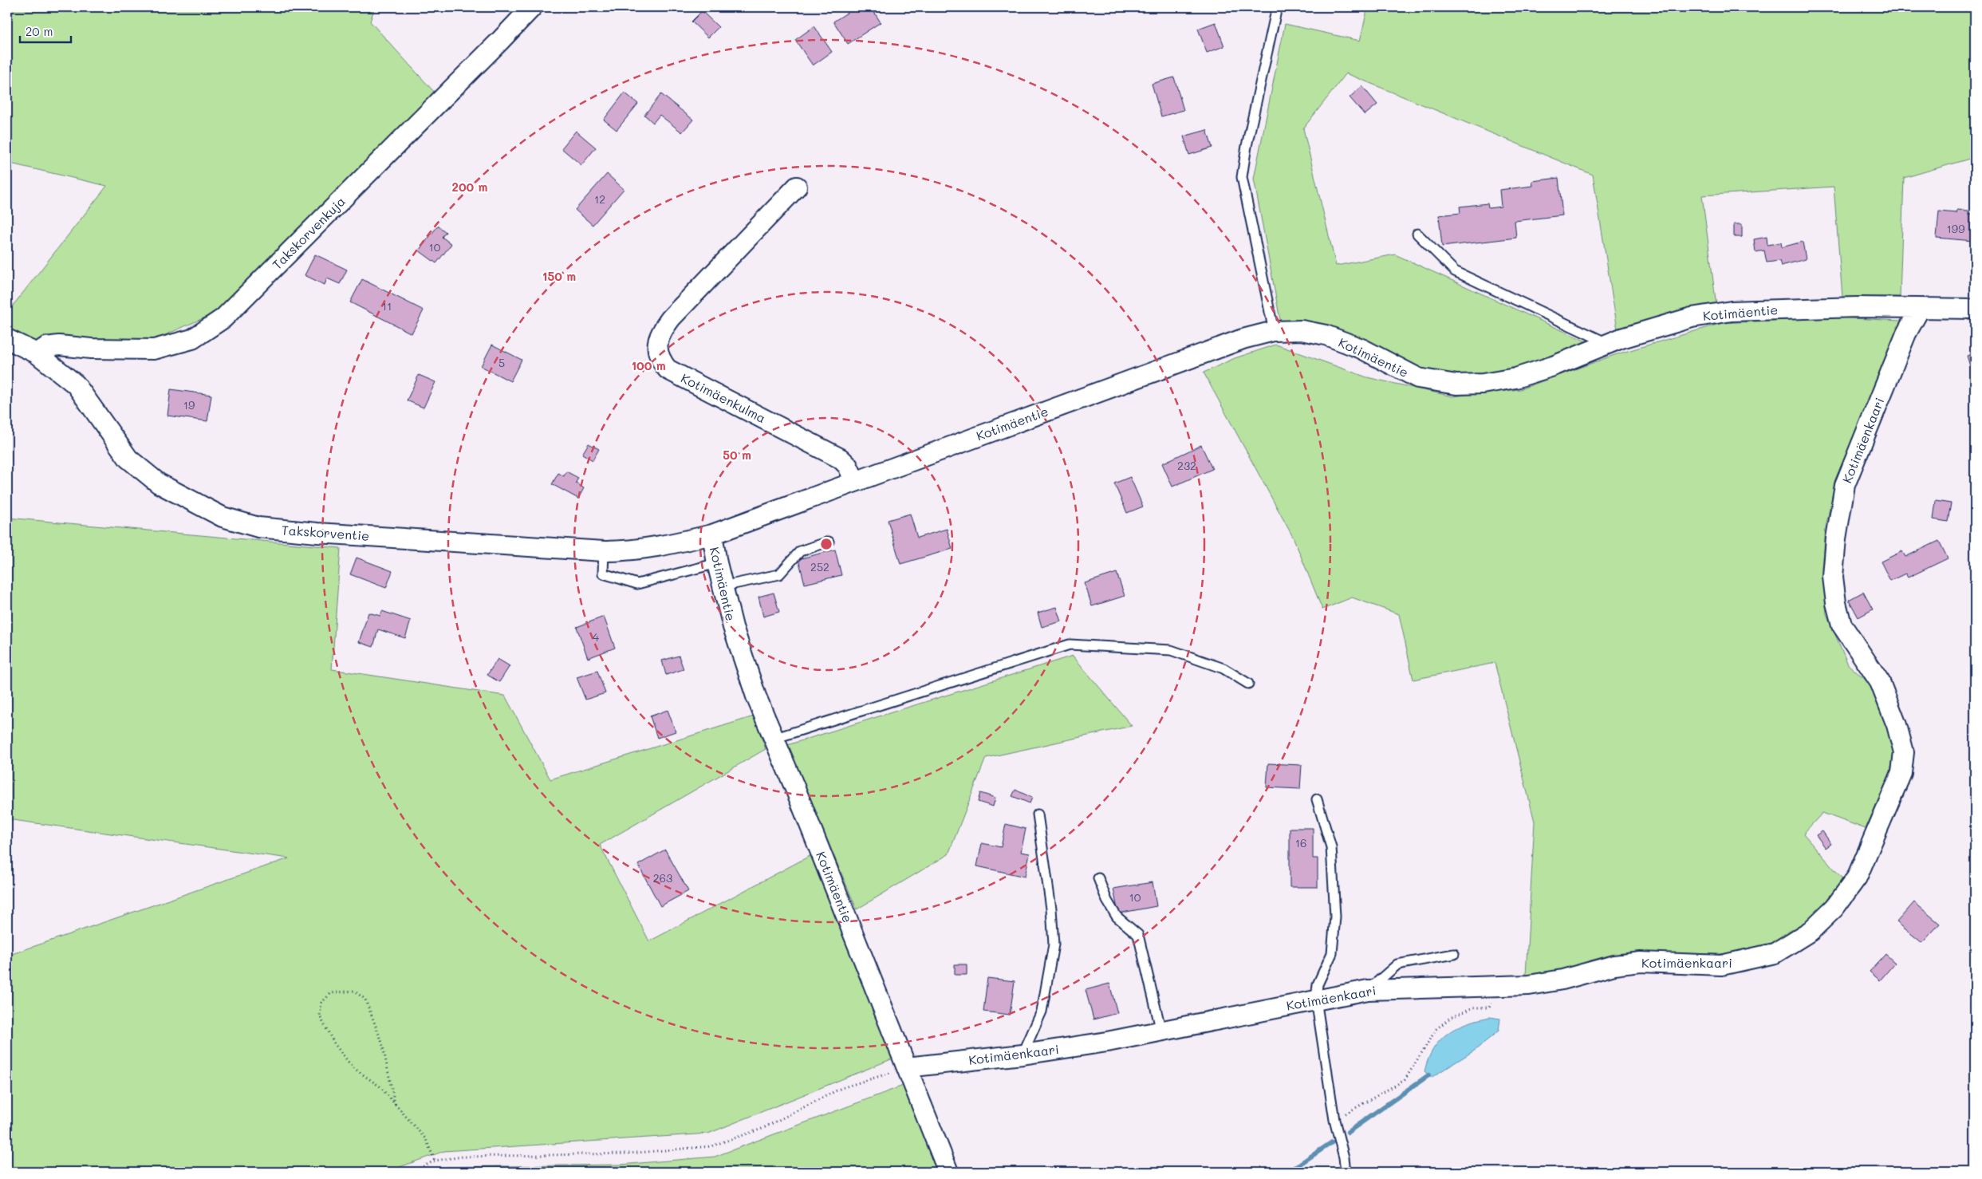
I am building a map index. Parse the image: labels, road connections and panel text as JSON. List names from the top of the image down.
{
  "streets": {
    "street": [
      "Takskorvenkuja",
      "Kotimäentie",
      "Kotimäenkulma",
      "Kotimäenkaari",
      "Takskorventie"
    ]
  },
  "crossings": [
    ["Takskorvenkuja", "Takskorventie"],
    ["Kotimäentie", "Kotimäenkulma"],
    ["Kotimäentie", "Kotimäenkaari"],
    ["Kotimäentie", "Takskorventie"]
  ],
  "house_numbers": [
    "12",
    "199",
    "10",
    "11",
    "5",
    "19",
    "232",
    "252",
    "4",
    "16",
    "263",
    "10"
  ],
  "scale_bar": "20 m",
  "rings": [
    "200 m",
    "150 m",
    "100 m",
    "50 m"
  ]
}
